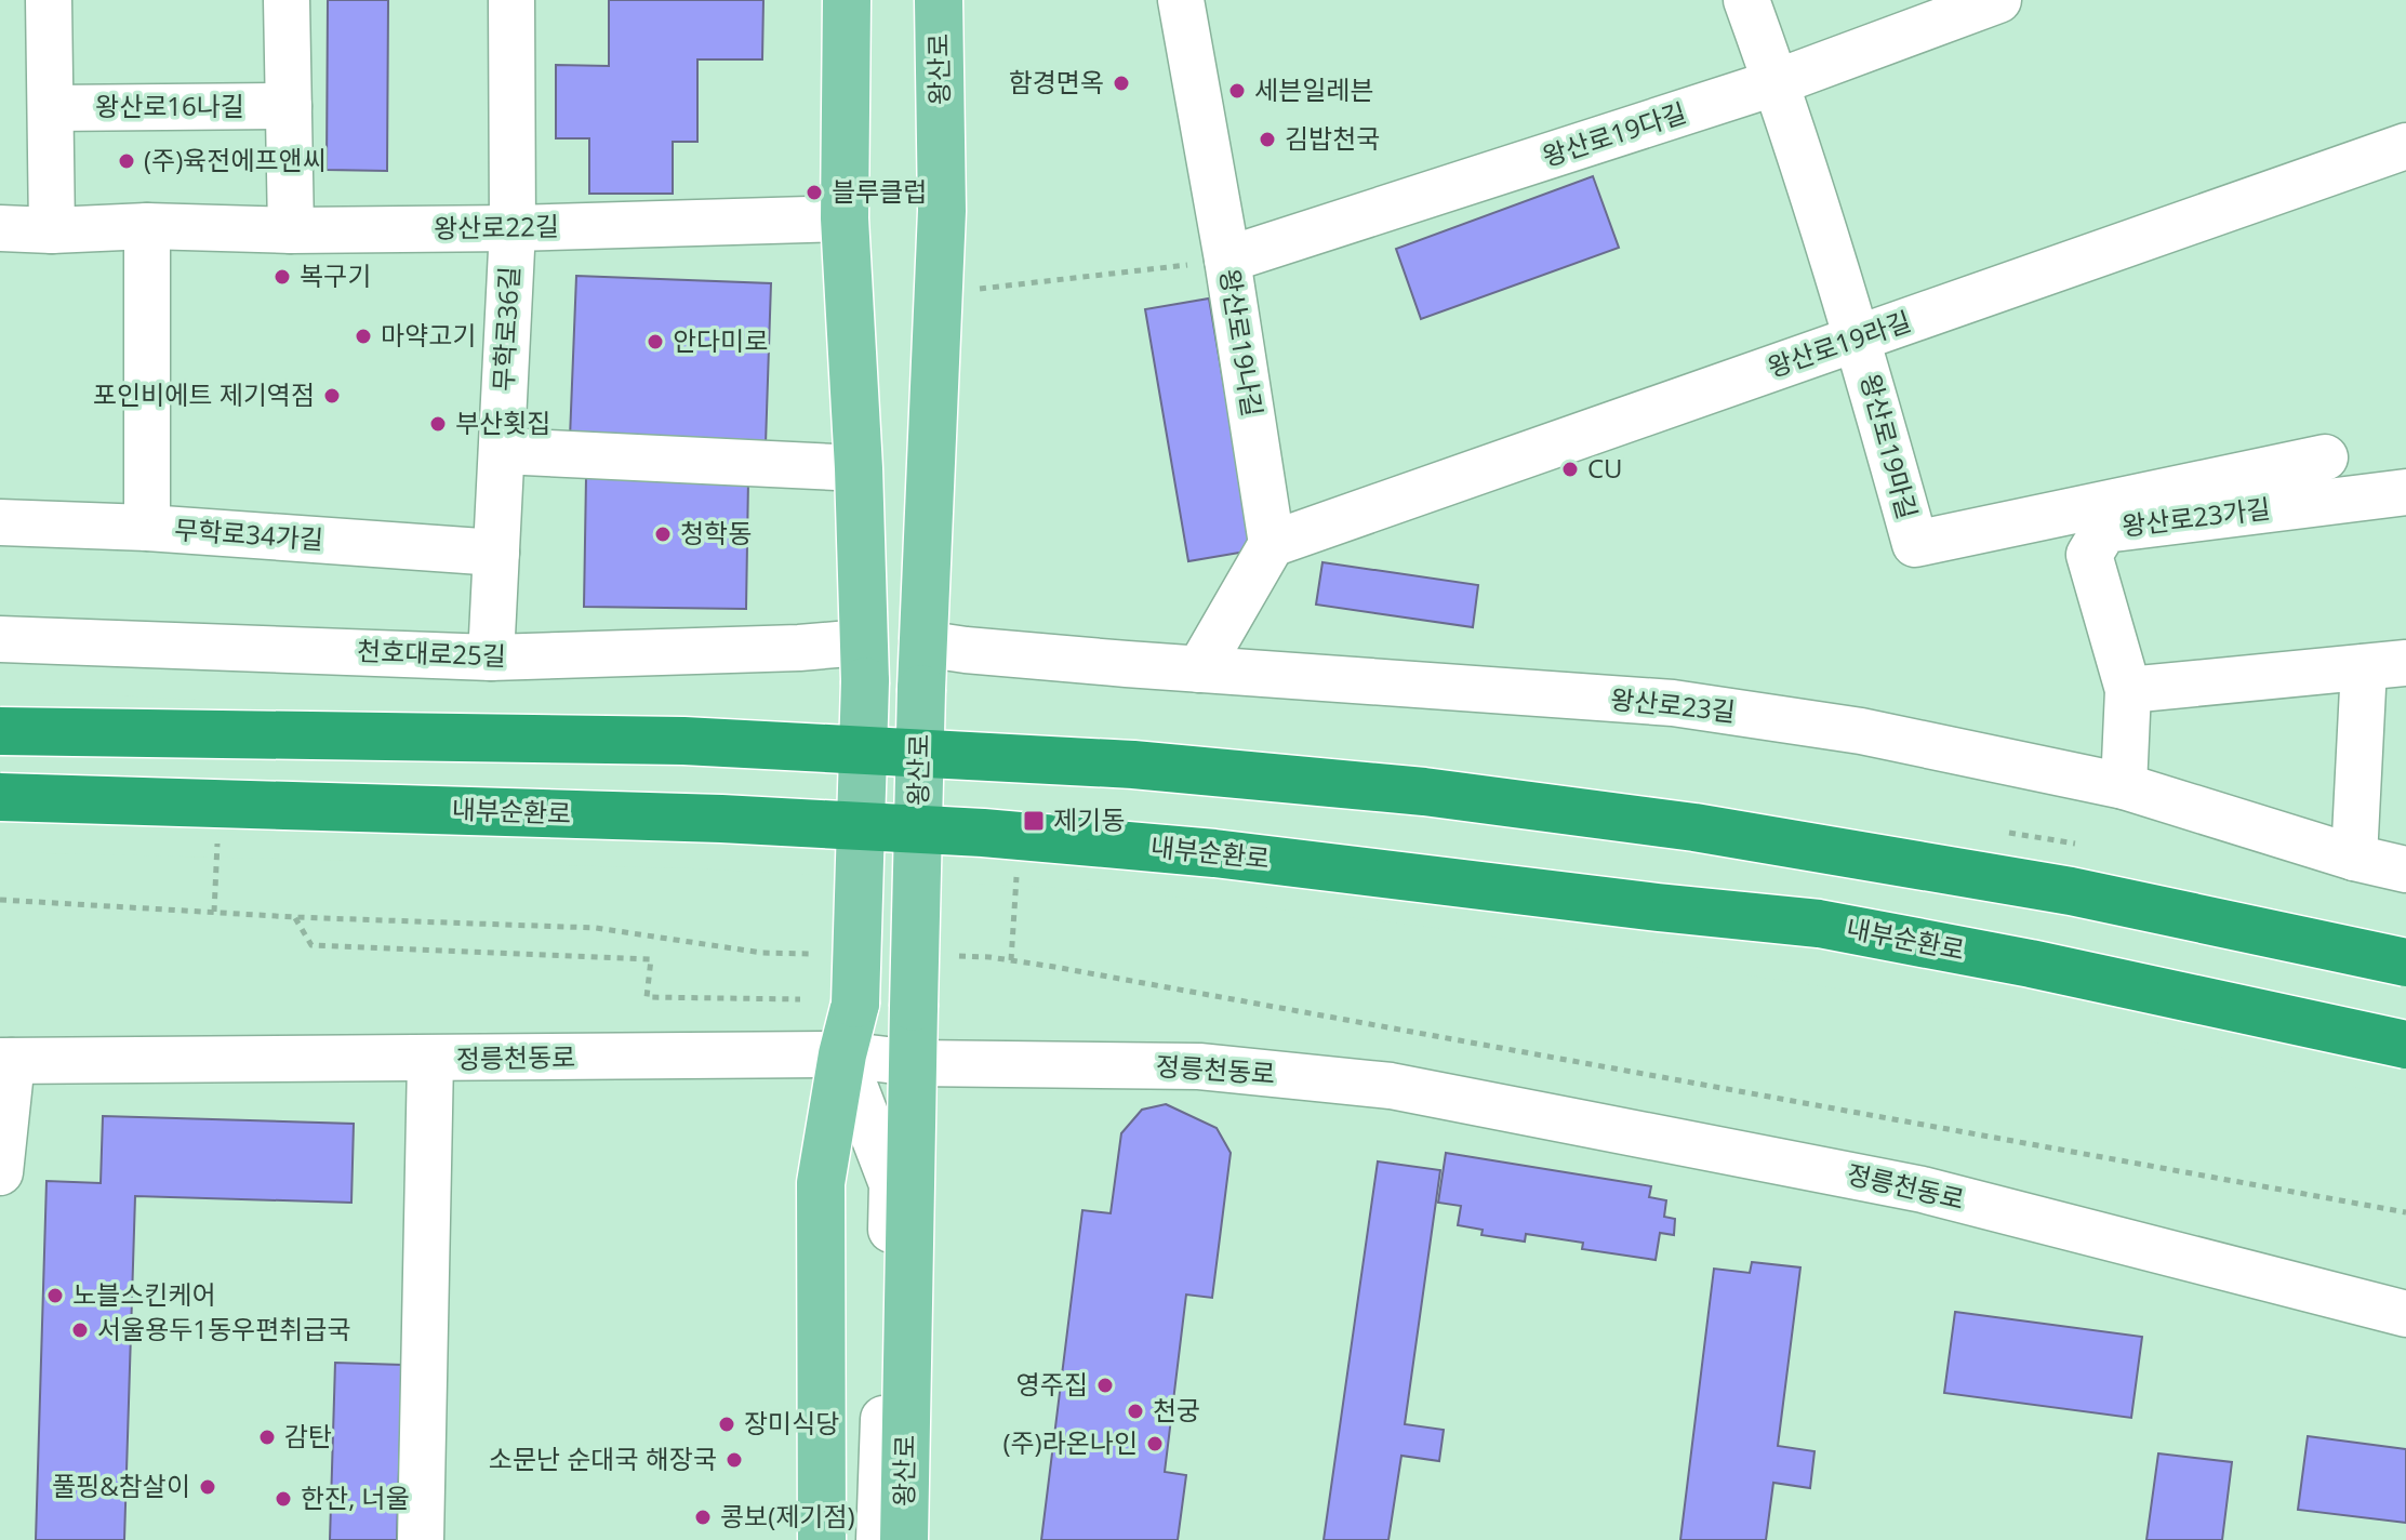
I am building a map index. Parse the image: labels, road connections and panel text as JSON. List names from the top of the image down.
{
  "streets": {
    "highway": ["내부순환로"],
    "main road": ["왕산로"],
    "street": [
      "왕산로16나길",
      "왕산로19다길",
      "왕산로22길",
      "무학로36길",
      "왕산로19나길",
      "왕산로19라길",
      "왕산로19마길",
      "왕산로23가길",
      "무학로34가길",
      "천호대로25길",
      "왕산로23길",
      "정릉천동로"
    ]
  },
  "crossings": [
    ["왕산로", "왕산로23길"],
    ["왕산로", "정릉천동로"],
    ["왕산로19다길", "왕산로19나길"],
    ["왕산로19다길", "왕산로19마길"],
    ["왕산로22길", "무학로36길"],
    ["무학로36길", "무학로34가길"],
    ["무학로36길", "천호대로25길"],
    ["왕산로19나길", "왕산로19라길"],
    ["왕산로19라길", "왕산로19마길"],
    ["왕산로23가길", "왕산로23길"]
  ],
  "places": {
    "other": [
      "함경면옥",
      "세븐일레븐",
      "김밥천국",
      "(주)육전에프앤씨",
      "블루클럽",
      "복구기",
      "마약고기",
      "안다미로",
      "포인비에트 제기역점",
      "부산횟집",
      "CU",
      "청학동",
      "노블스킨케어",
      "서울용두1동우편취급국",
      "영주집",
      "천궁",
      "장미식당",
      "감탄",
      "(주)라온나인",
      "소문난 순대국 해장국",
      "풀핑&참살이",
      "한잔, 너울",
      "콩보(제기점)"
    ],
    "transit": ["제기동"]
  }
}
